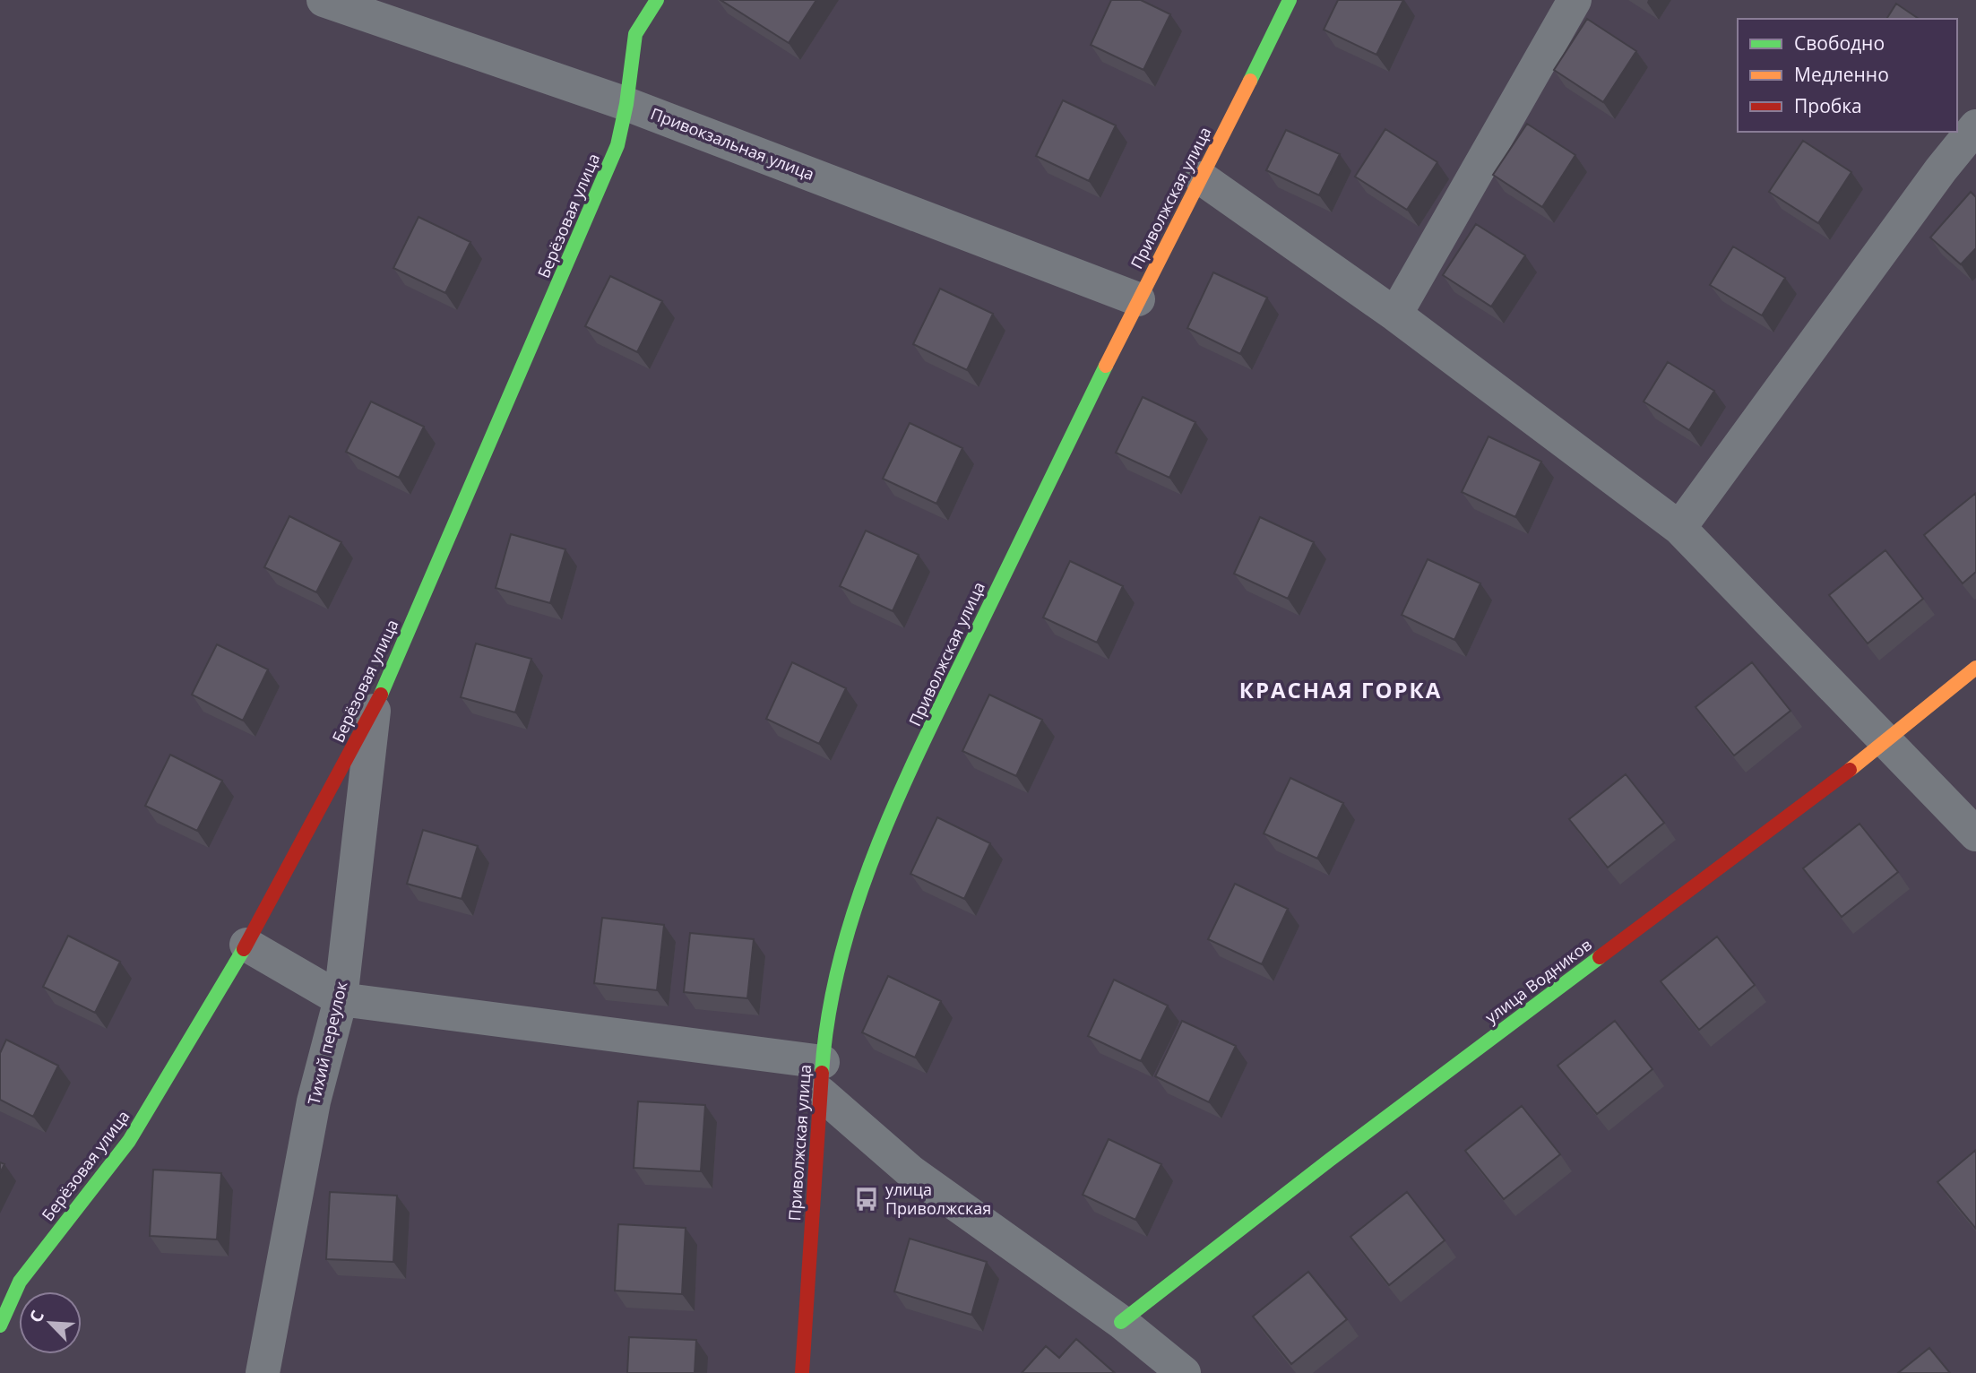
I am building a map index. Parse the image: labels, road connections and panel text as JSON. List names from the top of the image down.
{
  "streets": {
    "street": [
      "Привокзальная улица",
      "Приволжская улица",
      "Берёзовая улица",
      "улица Водников",
      "Тихий переулок"
    ]
  },
  "crossings": [
    ["Привокзальная улица", "Приволжская улица"],
    ["Привокзальная улица", "Берёзовая улица"],
    ["Берёзовая улица", "Тихий переулок"]
  ],
  "districts": ["КРАСНАЯ ГОРКА"],
  "places": {
    "bus stop": ["улица Приволжская"]
  },
  "legend": ["Свободно", "Медленно", "Пробка"],
  "north": "top left"
}
